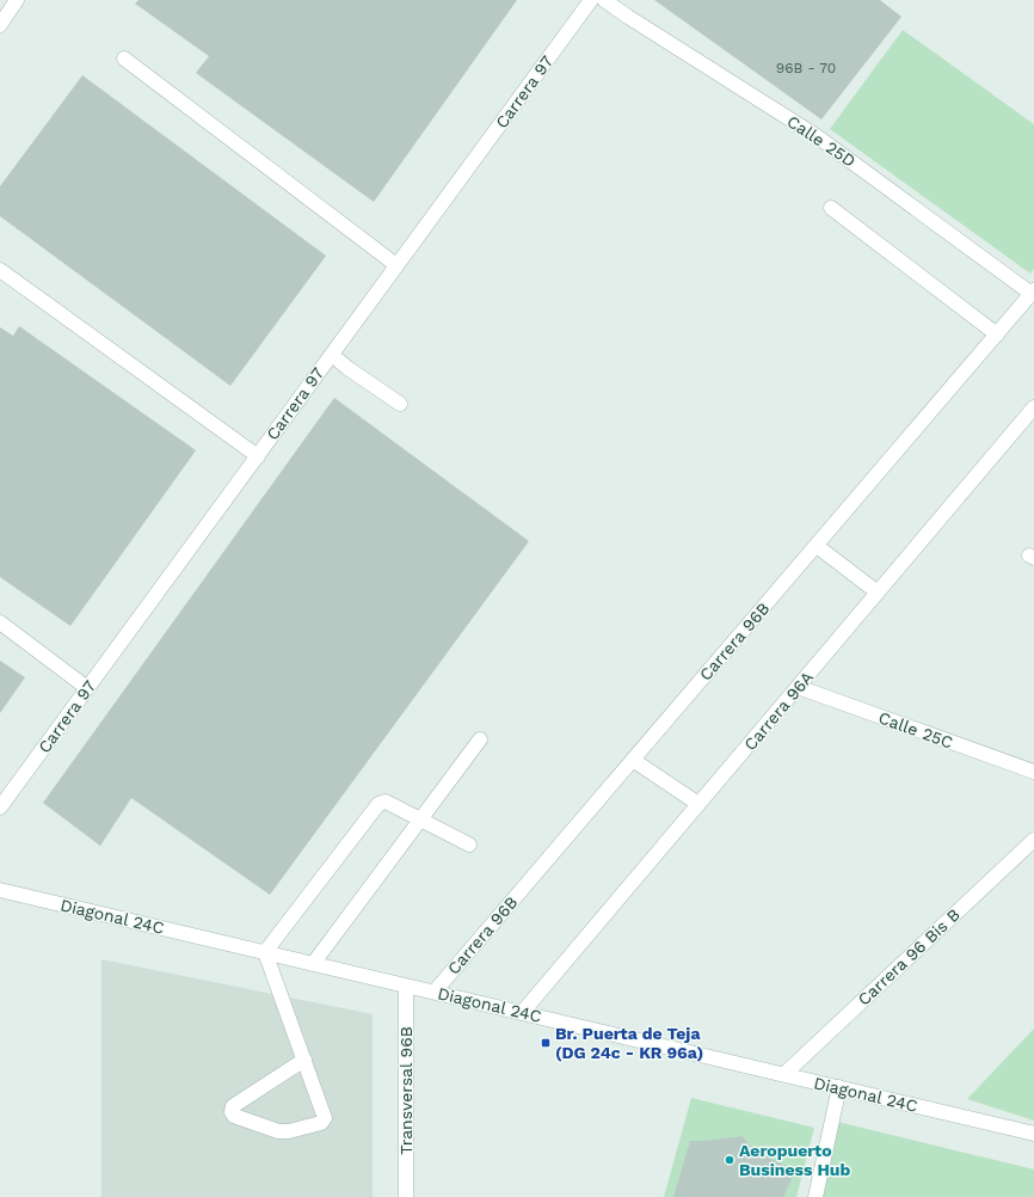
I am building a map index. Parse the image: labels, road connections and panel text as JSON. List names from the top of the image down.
{
  "streets": {
    "street": [
      "Carrera 97",
      "Calle 25D",
      "Carrera 96B",
      "Carrera 96A",
      "Calle 25C",
      "Diagonal 24C",
      "Carrera 96 Bis B",
      "Transversal 96B"
    ]
  },
  "crossings": [
    ["Calle 25D", "Carrera 96B"],
    ["Carrera 96B", "Diagonal 24C"],
    ["Carrera 96A", "Calle 25C"],
    ["Carrera 96A", "Diagonal 24C"],
    ["Diagonal 24C", "Carrera 96 Bis B"],
    ["Diagonal 24C", "Transversal 96B"]
  ],
  "places": {
    "transit": ["Br. Puerta de Teja (DG 24c - KR 96a)"],
    "other": ["Aeropuerto Business Hub"]
  },
  "house_numbers": ["96B - 70"]
}
